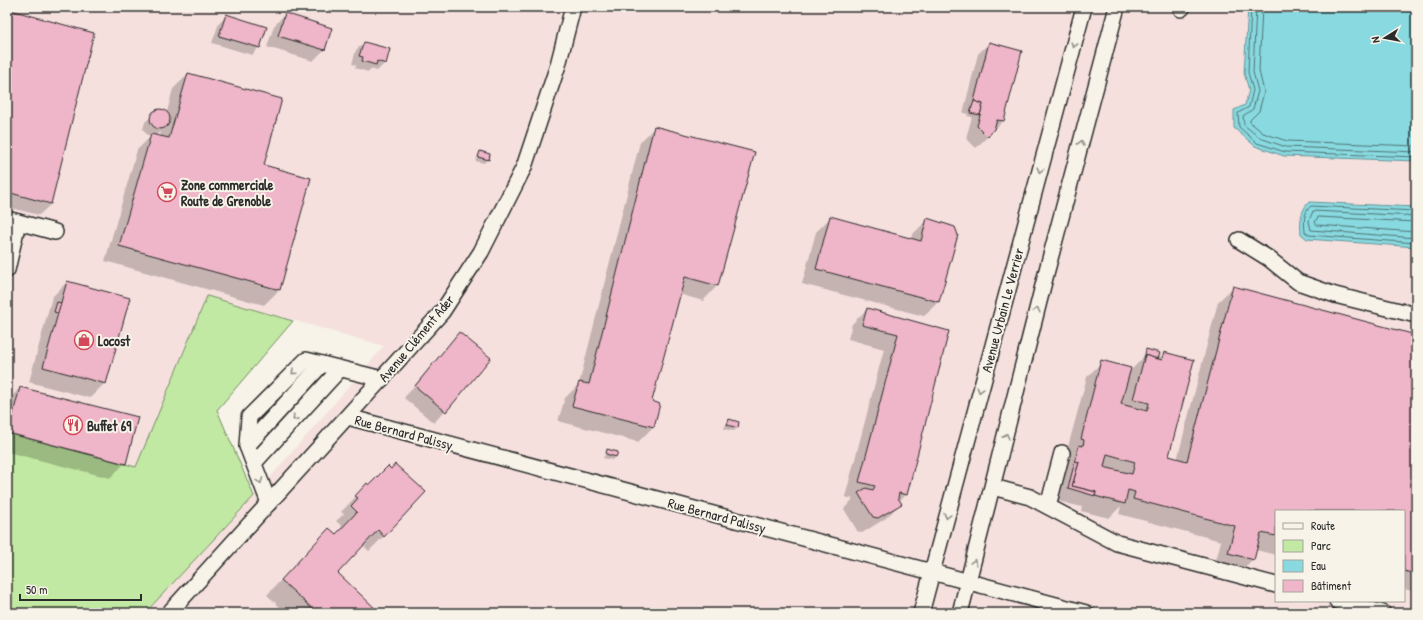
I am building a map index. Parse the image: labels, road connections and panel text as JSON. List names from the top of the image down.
{
  "streets": {
    "street": ["Avenue Urbain Le Verrier", "Avenue Clément Ader", "Rue Bernard Palissy"]
  },
  "crossings": [
    ["Avenue Urbain Le Verrier", "Rue Bernard Palissy"],
    ["Avenue Clément Ader", "Rue Bernard Palissy"]
  ],
  "places": {
    "supermarket": ["Zone commerciale Route de Grenoble"],
    "shop": ["Locost"],
    "restaurant": ["Buffet 69"]
  },
  "legend": [
    "Route",
    "Parc",
    "Eau",
    "Bâtiment"
  ],
  "scale_bar": "50 m",
  "north": "left"
}
